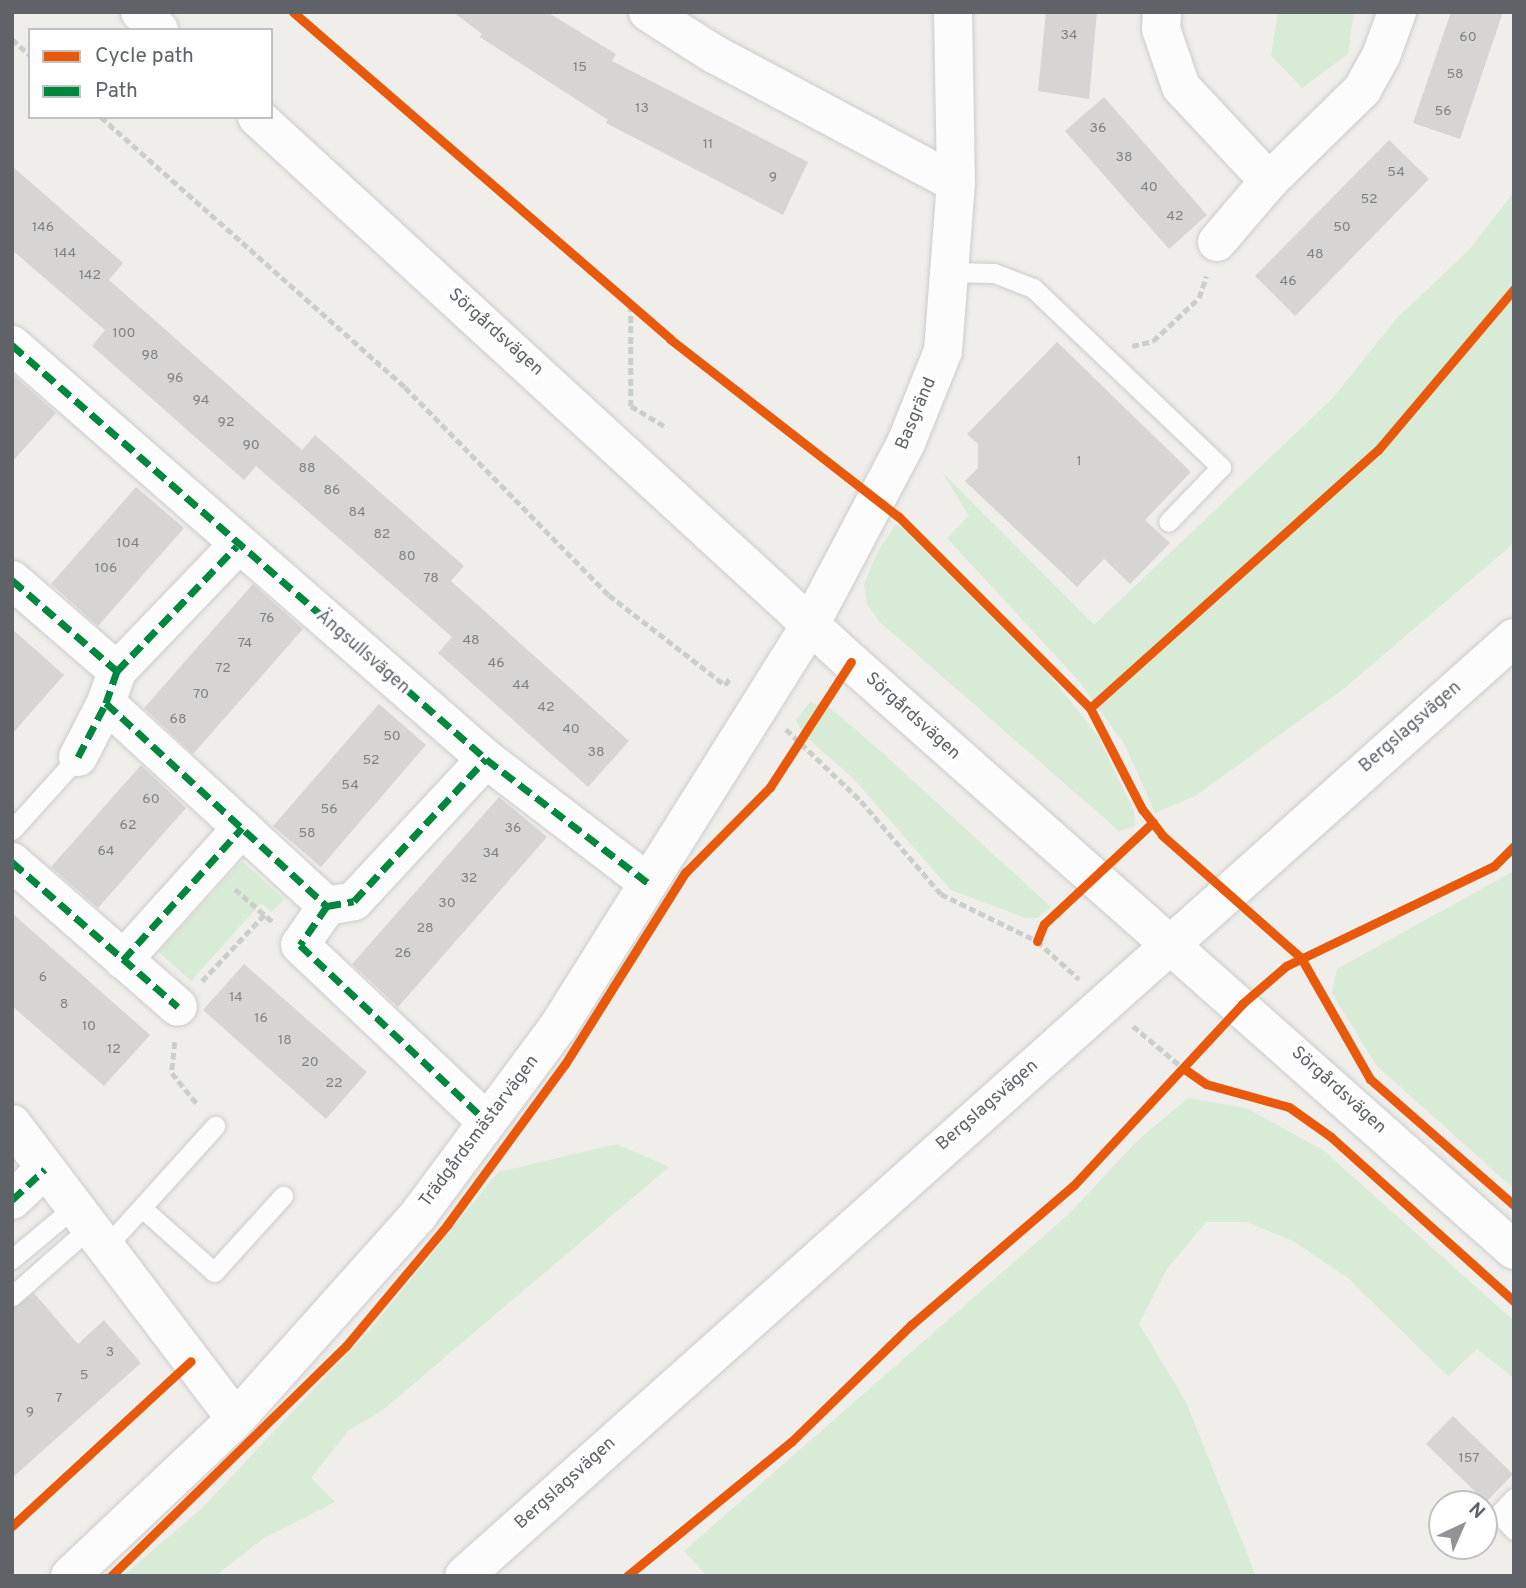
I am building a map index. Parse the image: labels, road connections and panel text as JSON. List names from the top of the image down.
{
  "streets": {
    "street": [
      "Sörgårdsvägen",
      "Basgränd",
      "Ängsullsvägen",
      "Bergslagsvägen",
      "Trädgårdsmästarvägen"
    ]
  },
  "crossings": [
    ["Sörgårdsvägen", "Basgränd"],
    ["Sörgårdsvägen", "Bergslagsvägen"],
    ["Sörgårdsvägen", "Trädgårdsmästarvägen"],
    ["Basgränd", "Trädgårdsmästarvägen"],
    ["Ängsullsvägen", "Trädgårdsmästarvägen"]
  ],
  "house_numbers": [
    "34",
    "60",
    "15",
    "58",
    "13",
    "56",
    "36",
    "11",
    "38",
    "54",
    "9",
    "40",
    "52",
    "42",
    "146",
    "50",
    "144",
    "48",
    "142",
    "46",
    "100",
    "98",
    "96",
    "94",
    "92",
    "90",
    "1",
    "88",
    "86",
    "84",
    "82",
    "104",
    "80",
    "106",
    "78",
    "76",
    "48",
    "74",
    "46",
    "72",
    "44",
    "70",
    "42",
    "68",
    "40",
    "50",
    "38",
    "52",
    "54",
    "60",
    "56",
    "62",
    "36",
    "58",
    "64",
    "34",
    "32",
    "30",
    "28",
    "26",
    "6",
    "14",
    "8",
    "16",
    "10",
    "18",
    "12",
    "20",
    "22",
    "3",
    "5",
    "7",
    "9",
    "157"
  ],
  "legend": ["Cycle path", "Path"],
  "north": "top right"
}
